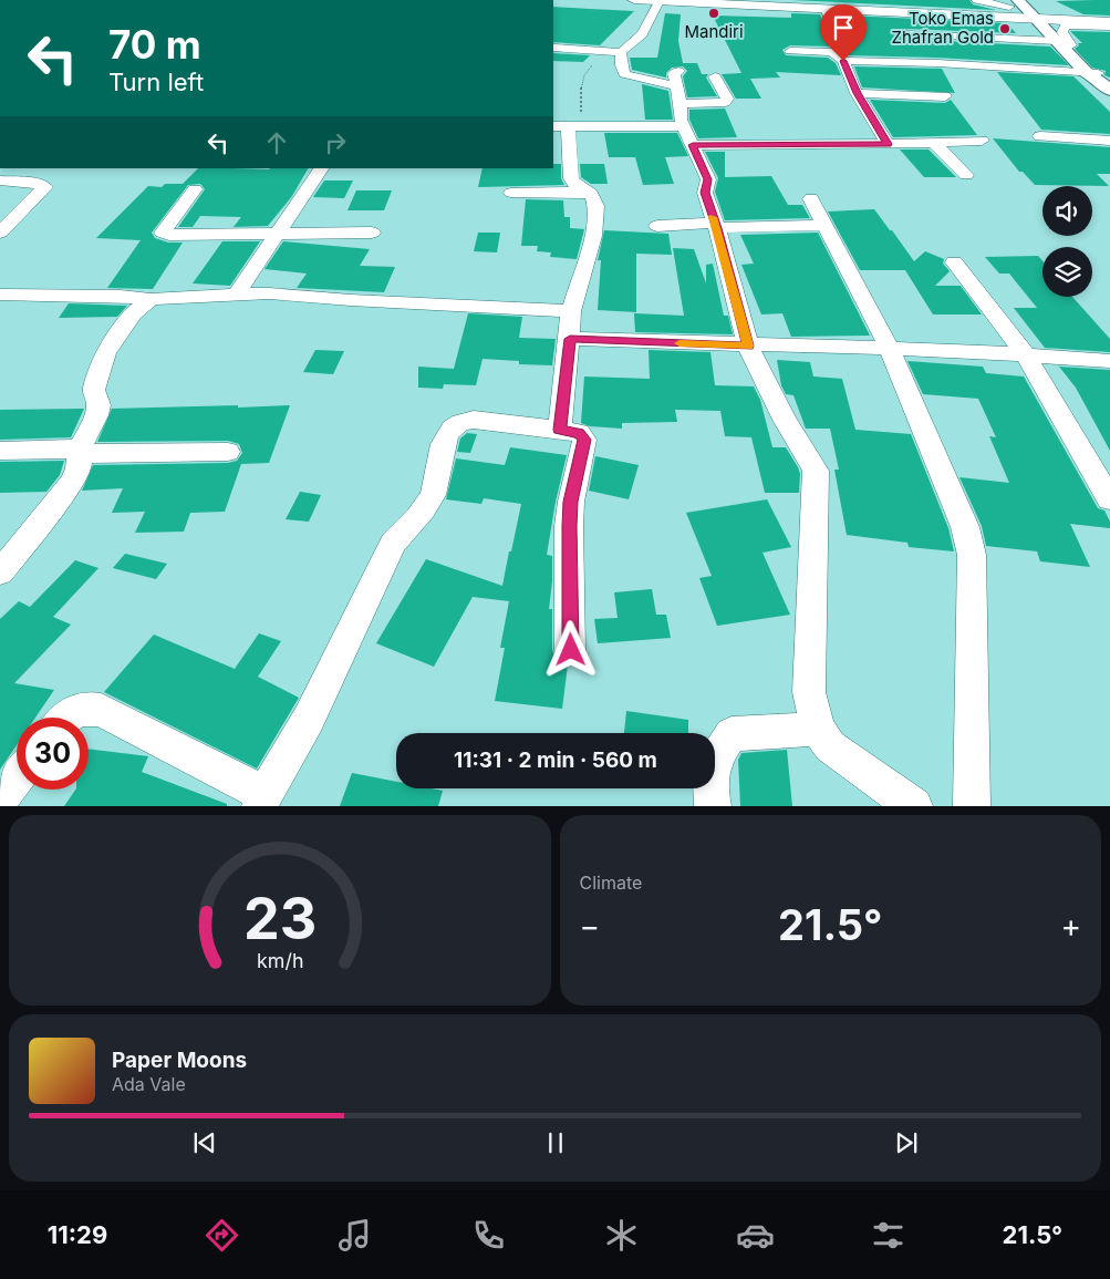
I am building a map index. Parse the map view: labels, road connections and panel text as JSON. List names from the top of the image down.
{
  "places": ["Mandiri", "Toko Emas Zhafran Gold"],
  "page": {
    "turn": ["70 m", "Turn left"],
    "limit": "30",
    "trip": "11:31 · 2 min · 560 m",
    "tile": "Climate",
    "heat": ["−", "21.5°", "+"],
    "song": ["Paper Moons", "Ada Vale"],
    "tabs": ["11:29", "21.5°"],
    "gauge": ["23", "km/h"]
  }
}
